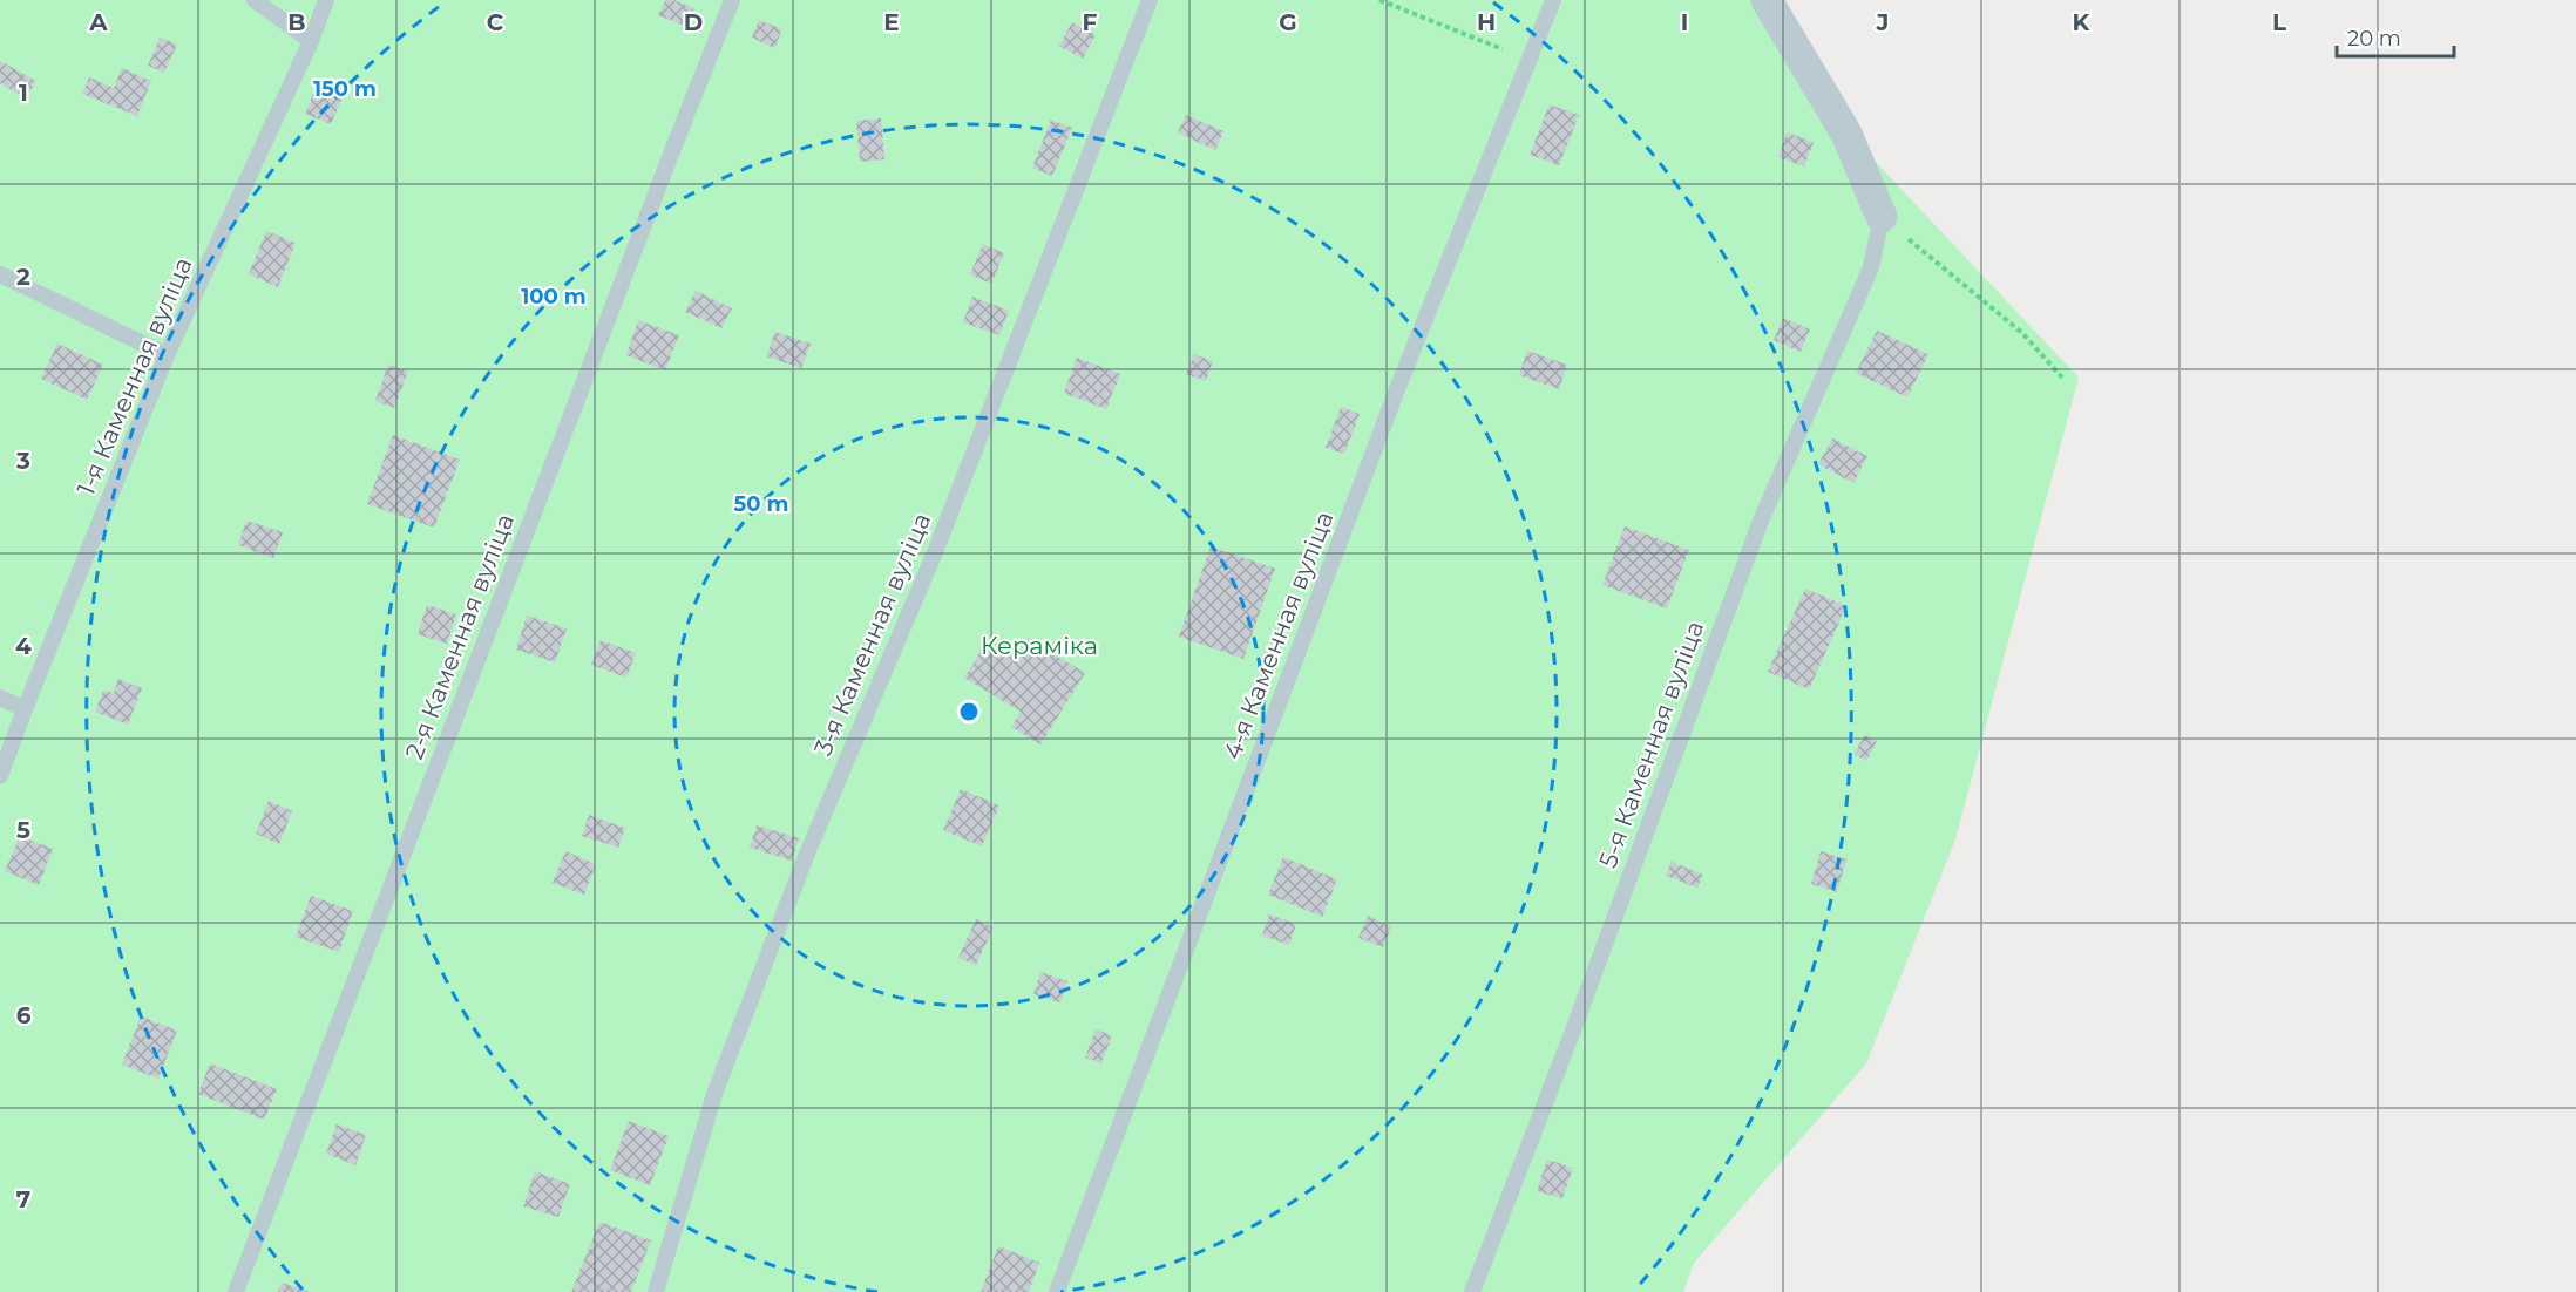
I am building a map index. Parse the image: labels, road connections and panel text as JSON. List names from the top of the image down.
{
  "streets": {
    "lane": [
      "1-я Каменная вуліца",
      "3-я Каменная вуліца",
      "4-я Каменная вуліца",
      "2-я Каменная вуліца",
      "5-я Каменная вуліца"
    ]
  },
  "parks": ["Кераміка"],
  "scale_bar": "20 m",
  "grid": {
    "columns": [
      "A",
      "B",
      "C",
      "D",
      "E",
      "F",
      "G",
      "H",
      "I",
      "J",
      "K",
      "L"
    ],
    "rows": [
      "1",
      "2",
      "3",
      "4",
      "5",
      "6",
      "7"
    ]
  },
  "rings": ["150 m", "100 m", "50 m"]
}
